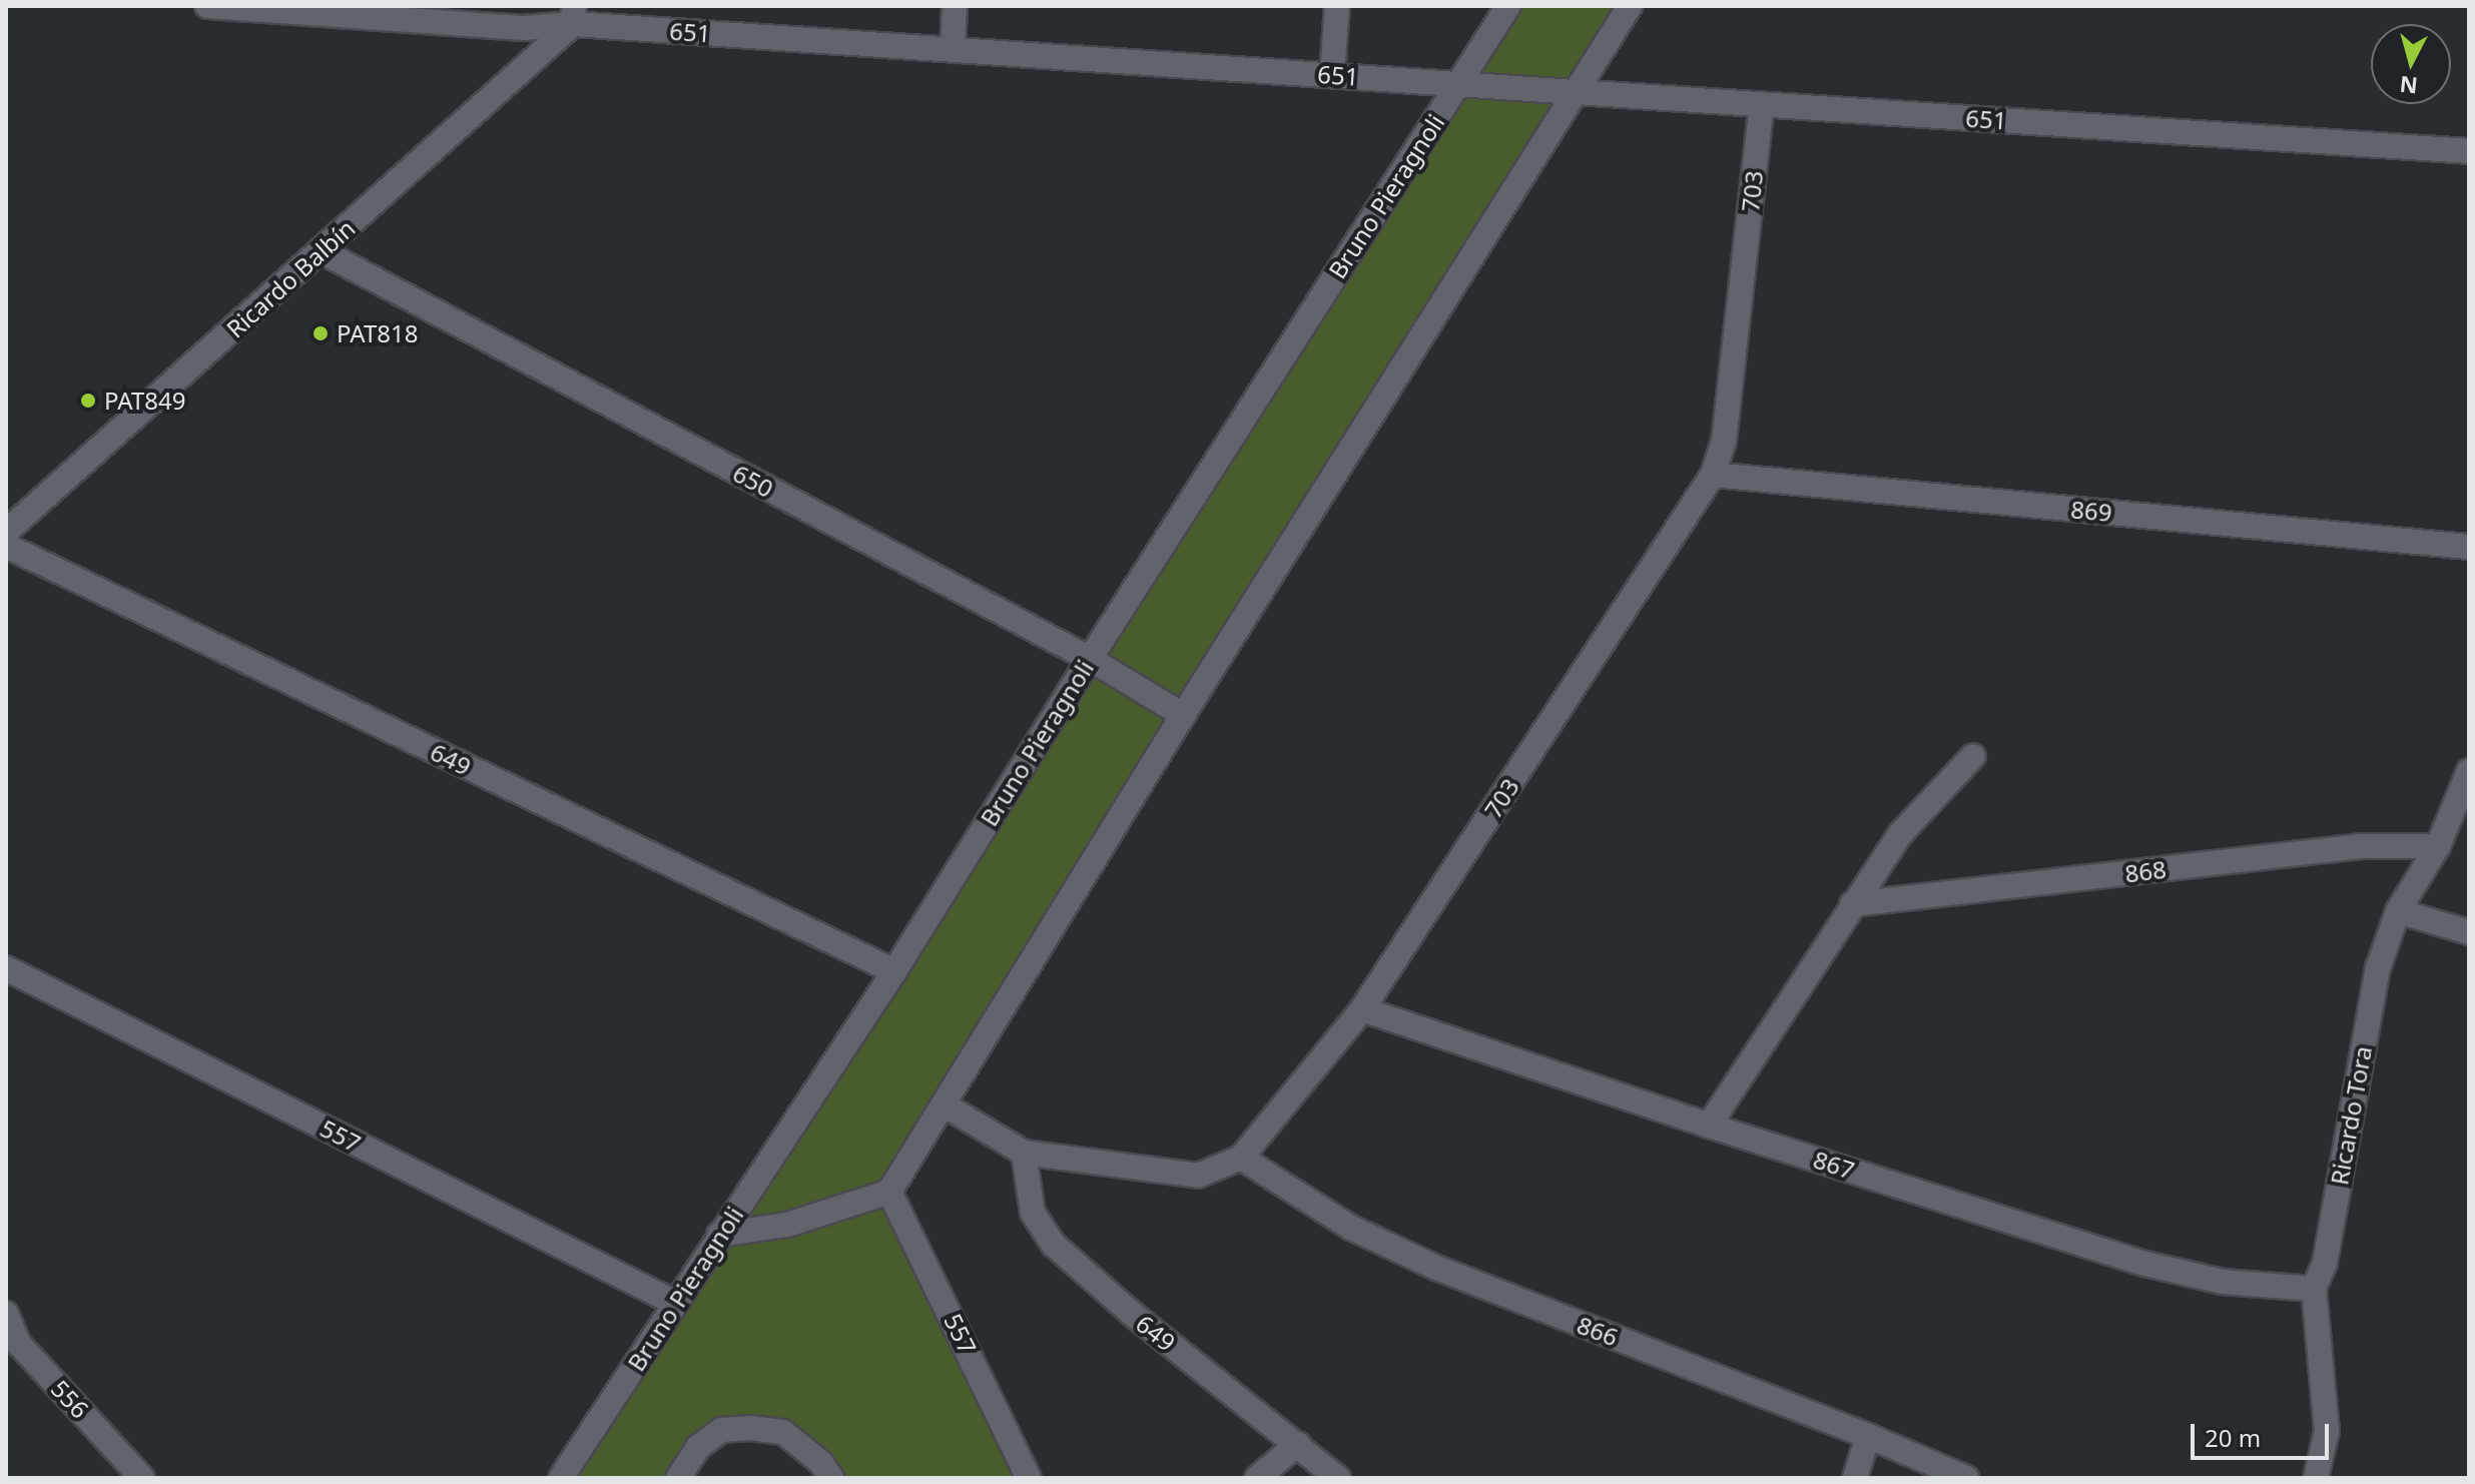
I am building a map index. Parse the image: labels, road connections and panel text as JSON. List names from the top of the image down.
{
  "streets": {
    "street": [
      "651",
      "703",
      "Bruno Pieragnoli",
      "Ricardo Balbín",
      "650",
      "869",
      "649",
      "868",
      "Ricardo Tora",
      "557",
      "867",
      "866",
      "556"
    ]
  },
  "crossings": [
    ["651", "703"],
    ["651", "Bruno Pieragnoli"],
    ["651", "Ricardo Balbín"],
    ["703", "869"],
    ["703", "649"],
    ["703", "867"],
    ["703", "866"],
    ["Bruno Pieragnoli", "650"],
    ["Bruno Pieragnoli", "649"],
    ["Bruno Pieragnoli", "557"],
    ["Ricardo Balbín", "650"],
    ["868", "Ricardo Tora"],
    ["Ricardo Tora", "867"]
  ],
  "places": ["PAT818", "PAT849"],
  "scale_bar": "20 m",
  "north": "bottom"
}
